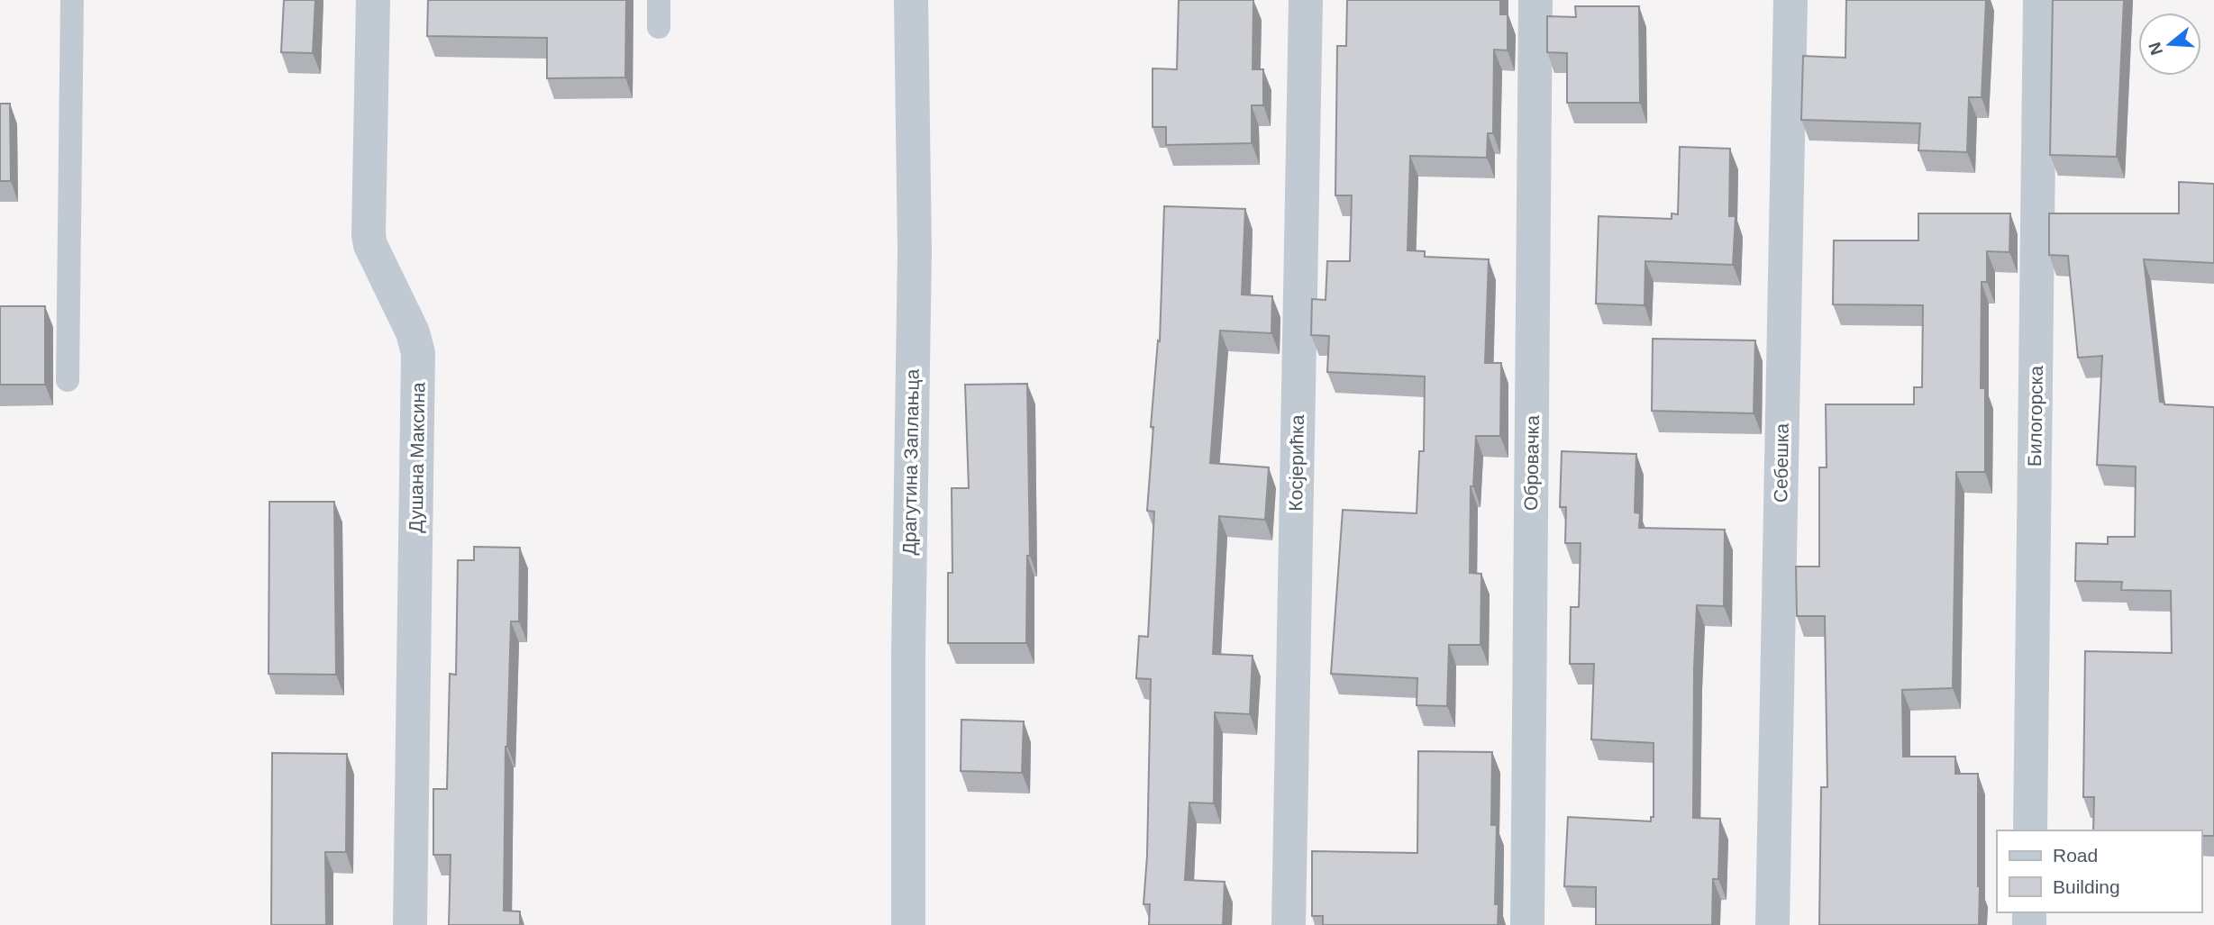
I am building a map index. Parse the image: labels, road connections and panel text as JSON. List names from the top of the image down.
{
  "streets": {
    "street": [
      "Билогорска",
      "Душана Максина",
      "Драгутина Заплањца",
      "Косјерићка",
      "Обровачка",
      "Себешка"
    ]
  },
  "legend": ["Road", "Building"],
  "north": "left"
}
